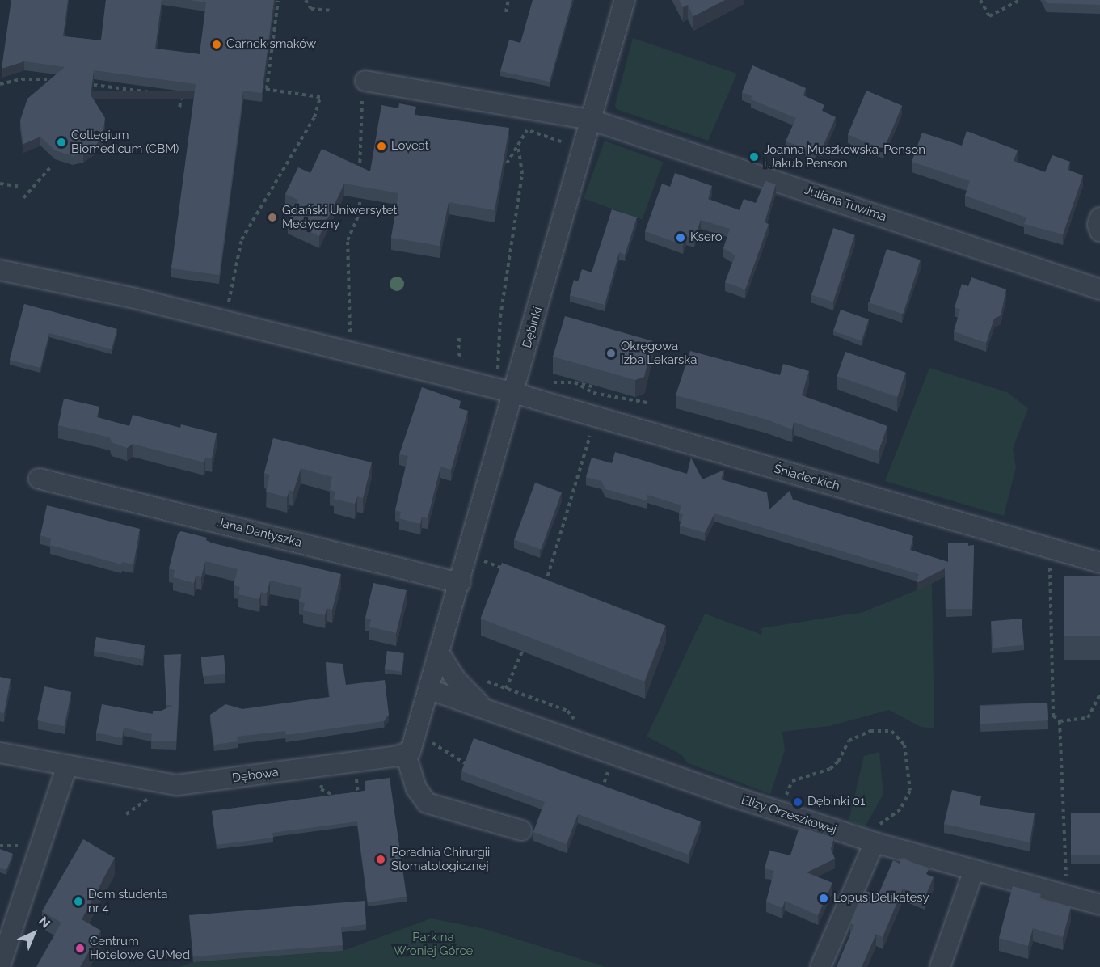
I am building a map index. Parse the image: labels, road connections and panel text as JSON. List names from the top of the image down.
{
  "streets": {
    "street": [
      "Juliana Tuwima",
      "Dębinki",
      "Śniadeckich",
      "Jana Dantyszka",
      "Dębowa",
      "Elizy Orzeszkowej"
    ]
  },
  "crossings": [
    ["Juliana Tuwima", "Dębinki"],
    ["Dębinki", "Śniadeckich"],
    ["Dębinki", "Jana Dantyszka"],
    ["Dębinki", "Elizy Orzeszkowej"]
  ],
  "parks": ["Park na Wroniej Górce"],
  "places": [
    "Garnek smaków",
    "Collegium Biomedicum (CBM)",
    "Loveat",
    "Joanna Muszkowska-Penson i Jakub Penson",
    "Gdański Uniwersytet Medyczny",
    "Ksero",
    "Okręgowa Izba Lekarska",
    "Dębinki 01",
    "Poradnia Chirurgii Stomatologicznej",
    "Lopus Delikatesy",
    "Dom studenta nr 4",
    "Centrum Hotelowe GUMed"
  ],
  "north": "top right"
}
